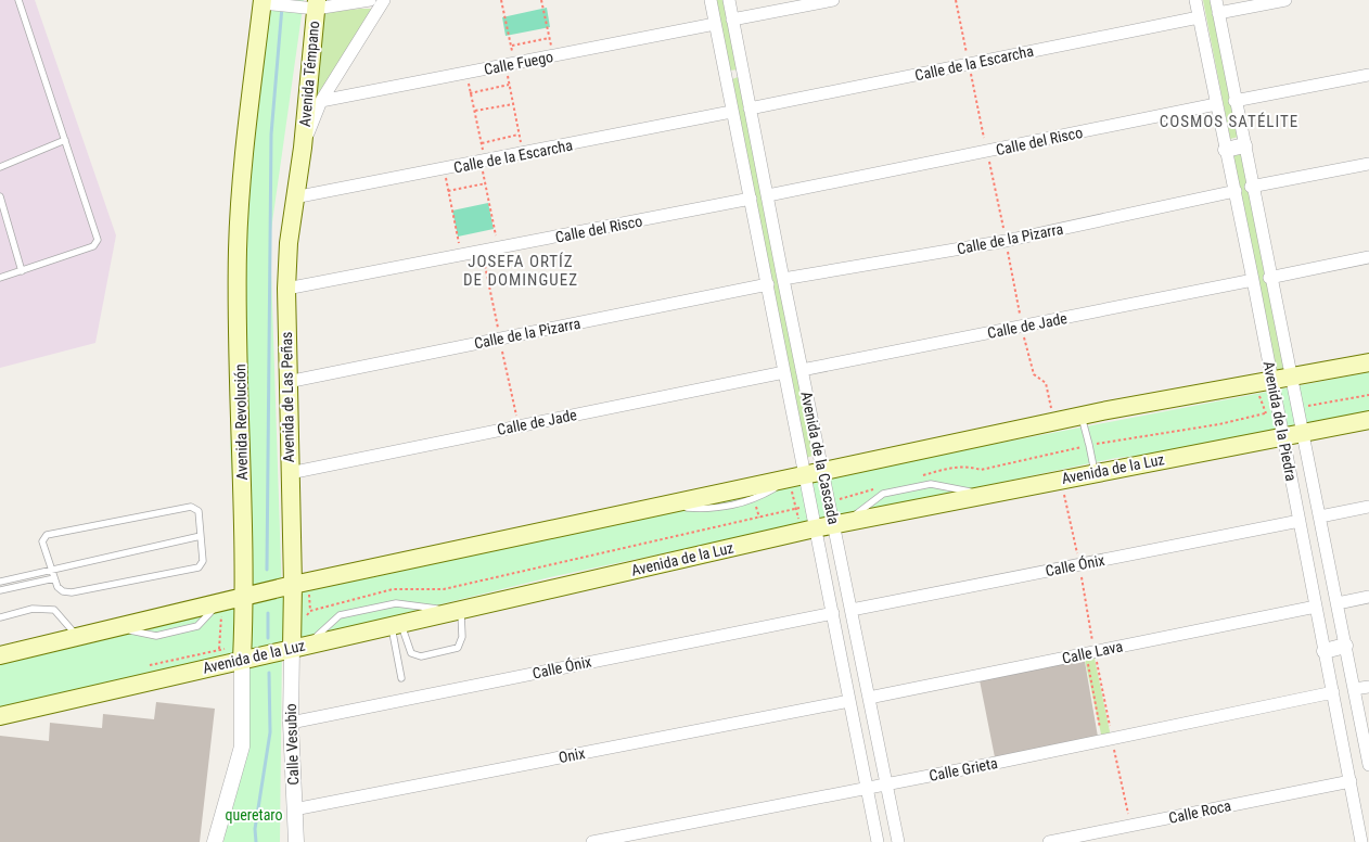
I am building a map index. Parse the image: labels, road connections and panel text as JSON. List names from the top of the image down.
{
  "streets": {
    "main road": [
      "Avenida Témpano",
      "Avenida de Las Peñas",
      "Avenida Revolución",
      "Avenida de la Luz"
    ],
    "street": [
      "Calle Fuego",
      "Calle de la Escarcha",
      "Calle del Risco",
      "Calle de la Pizarra",
      "Calle de Jade",
      "Avenida de la Piedra",
      "Avenida de la Cascada",
      "Calle Ónix",
      "Calle Lava",
      "Calle Vesubio",
      "Onix",
      "Calle Grieta",
      "Calle Roca"
    ]
  },
  "crossings": [
    ["Calle Fuego", "Avenida de la Cascada"],
    ["Calle de la Escarcha", "Avenida de Las Peñas"],
    ["Calle de la Escarcha", "Avenida de la Piedra"],
    ["Calle de la Escarcha", "Avenida de la Cascada"],
    ["Avenida Témpano", "Avenida de Las Peñas"],
    ["Calle del Risco", "Avenida de Las Peñas"],
    ["Calle del Risco", "Avenida de la Piedra"],
    ["Calle del Risco", "Avenida de la Cascada"],
    ["Calle de la Pizarra", "Avenida de Las Peñas"],
    ["Calle de la Pizarra", "Avenida de la Piedra"],
    ["Calle de la Pizarra", "Avenida de la Cascada"],
    ["Calle de Jade", "Avenida de Las Peñas"],
    ["Calle de Jade", "Avenida de la Piedra"],
    ["Calle de Jade", "Avenida de la Cascada"],
    ["Avenida de Las Peñas", "Avenida de la Luz"],
    ["Avenida de Las Peñas", "Calle Vesubio"],
    ["Avenida de la Piedra", "Avenida de la Luz"],
    ["Avenida de la Piedra", "Calle Ónix"],
    ["Avenida de la Piedra", "Calle Lava"],
    ["Avenida de la Piedra", "Calle Grieta"],
    ["Avenida de la Piedra", "Calle Roca"],
    ["Avenida Revolución", "Avenida de la Luz"],
    ["Avenida de la Cascada", "Avenida de la Luz"],
    ["Avenida de la Cascada", "Calle Ónix"],
    ["Avenida de la Cascada", "Calle Lava"],
    ["Avenida de la Cascada", "Onix"],
    ["Avenida de la Cascada", "Calle Grieta"],
    ["Avenida de la Luz", "Calle Vesubio"],
    ["Calle Ónix", "Calle Vesubio"],
    ["Calle Vesubio", "Onix"]
  ],
  "districts": ["COSMOS SATÉLITE", "JOSEFA ORTÍZ DE DOMINGUEZ"],
  "parks": ["queretaro"]
}
